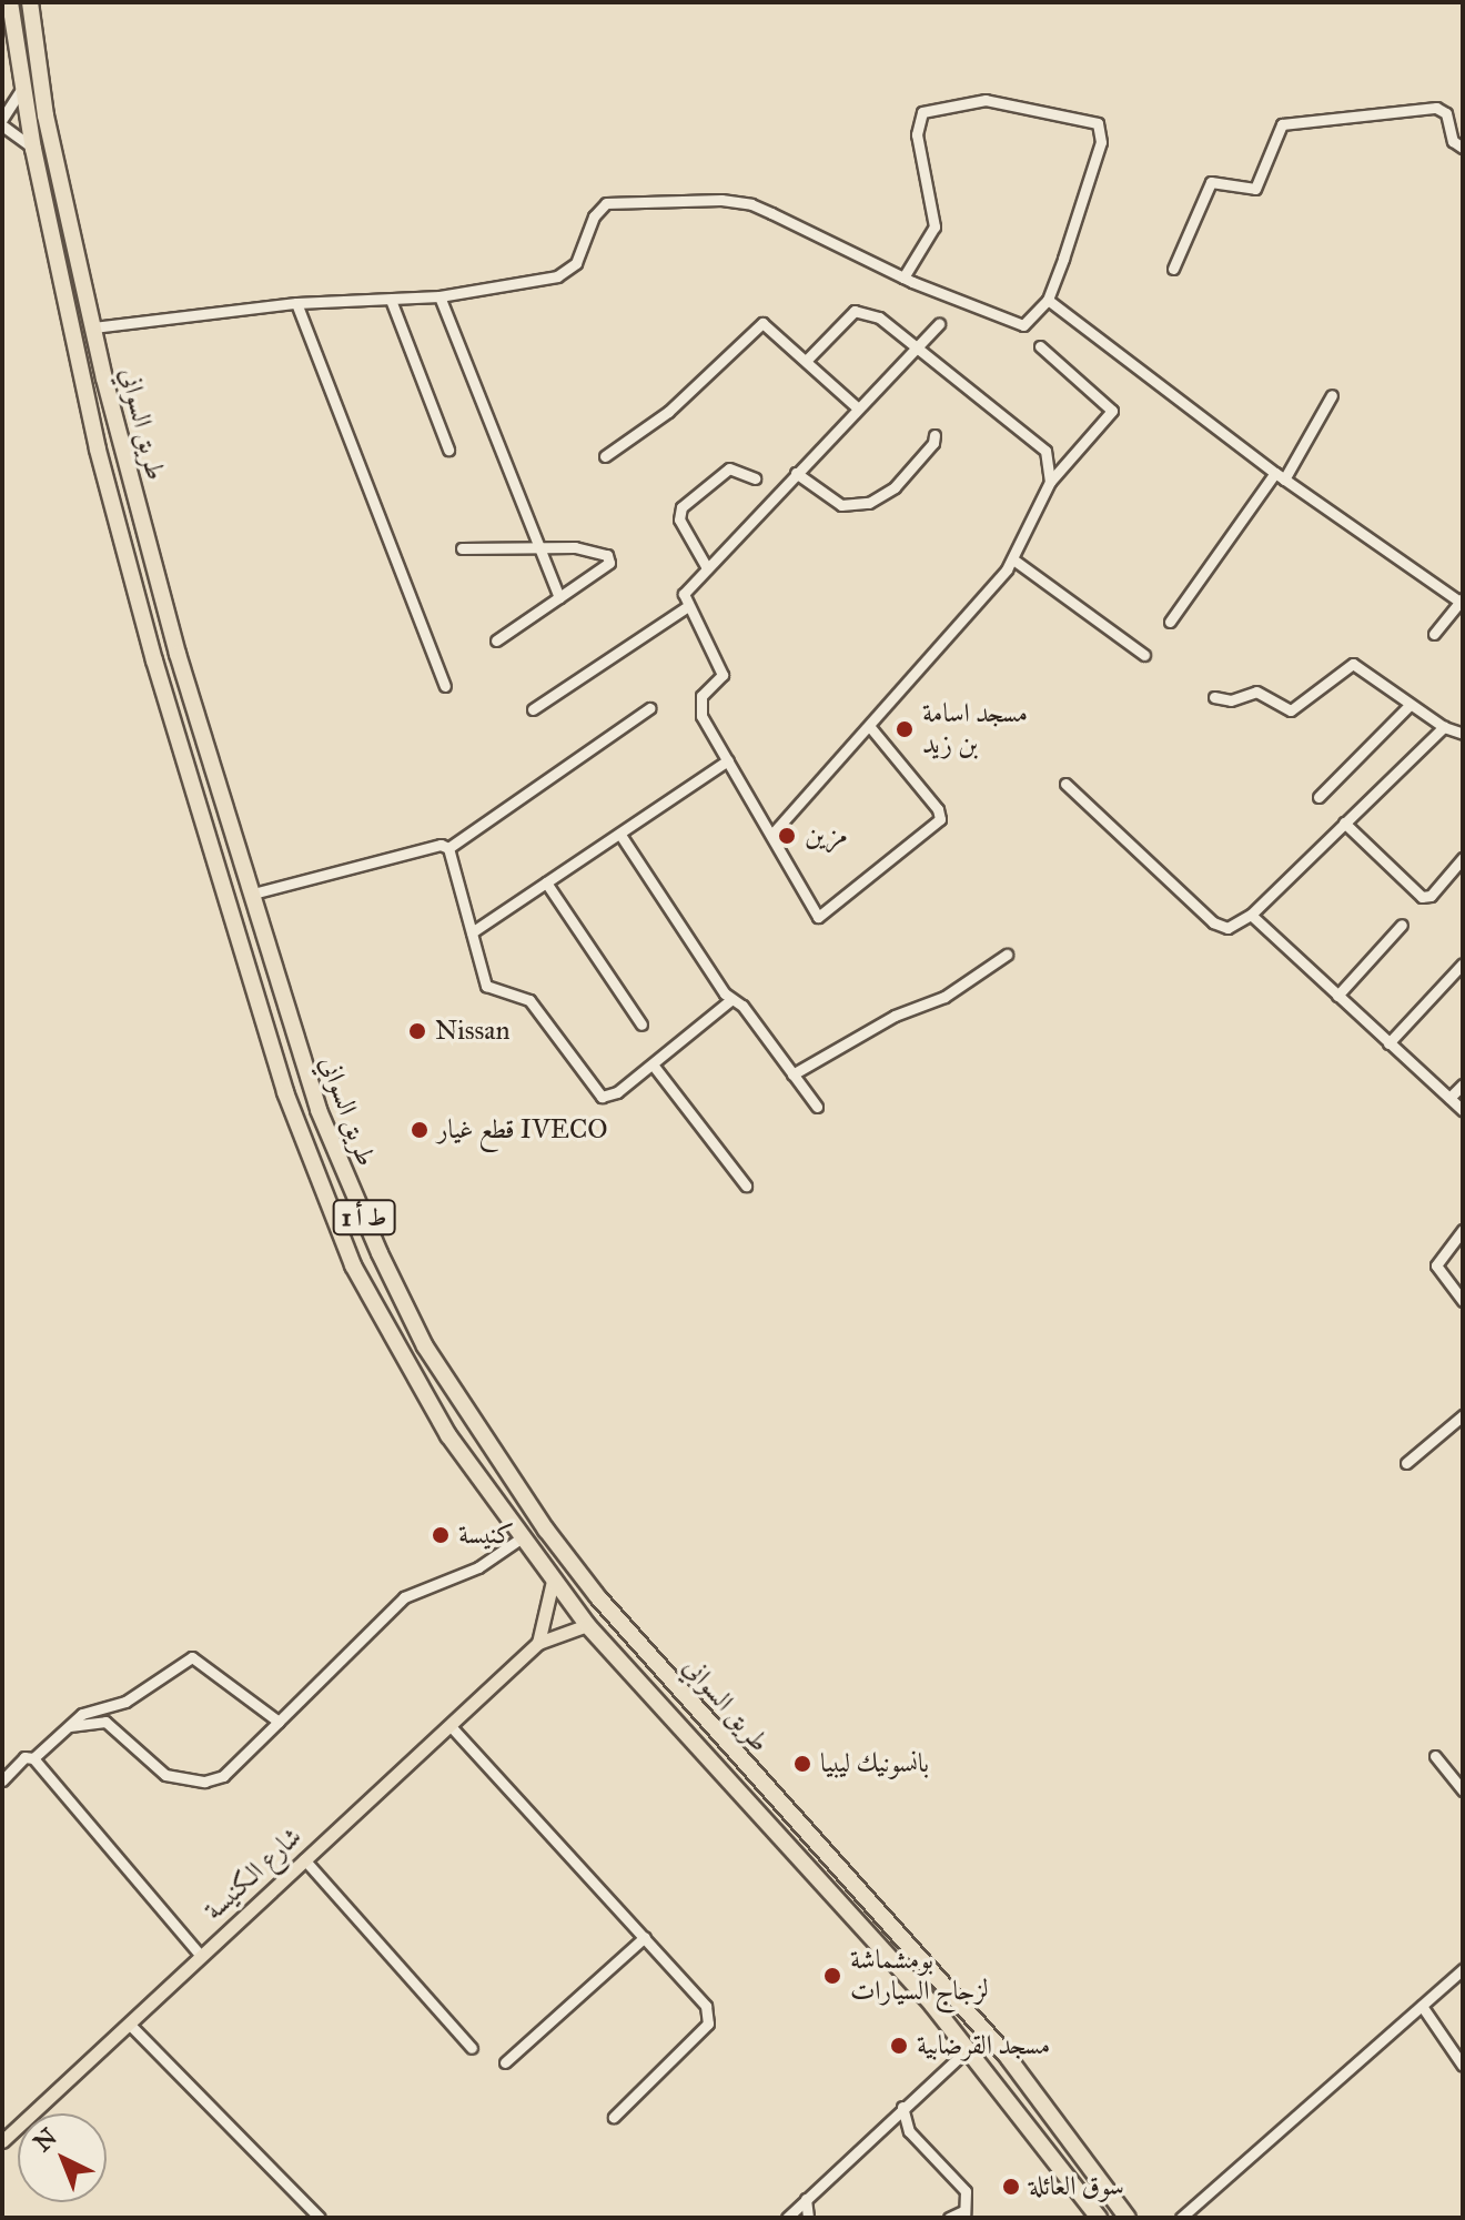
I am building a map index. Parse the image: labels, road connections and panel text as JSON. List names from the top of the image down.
{
  "streets": {
    "highway": ["طريق السواني", "ط أ 1"],
    "main road": ["شارع الكنيسة"]
  },
  "crossings": [
    ["طريق السواني", "شارع الكنيسة"]
  ],
  "places": [
    "مسجد اسامة بن زيد",
    "مزين",
    "Nissan",
    "قطع غيار IVECO",
    "كنيسة",
    "بانسونيك ليبيا",
    "بومشماشة لزجاج السيارات",
    "مسجد القرضابية",
    "سوق العائلة"
  ],
  "north": "top left"
}
